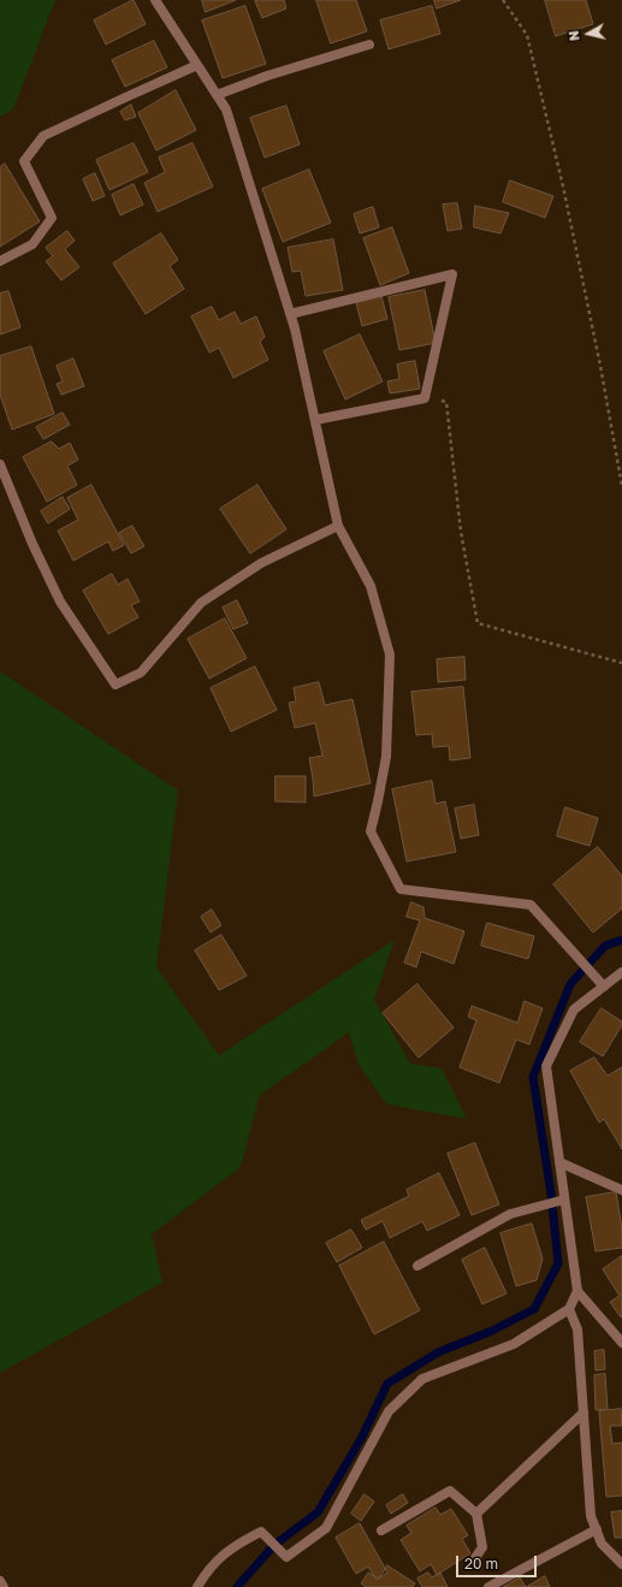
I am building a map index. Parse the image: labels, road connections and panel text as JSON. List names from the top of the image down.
{
  "scale_bar": "20 m",
  "north": "left"
}
